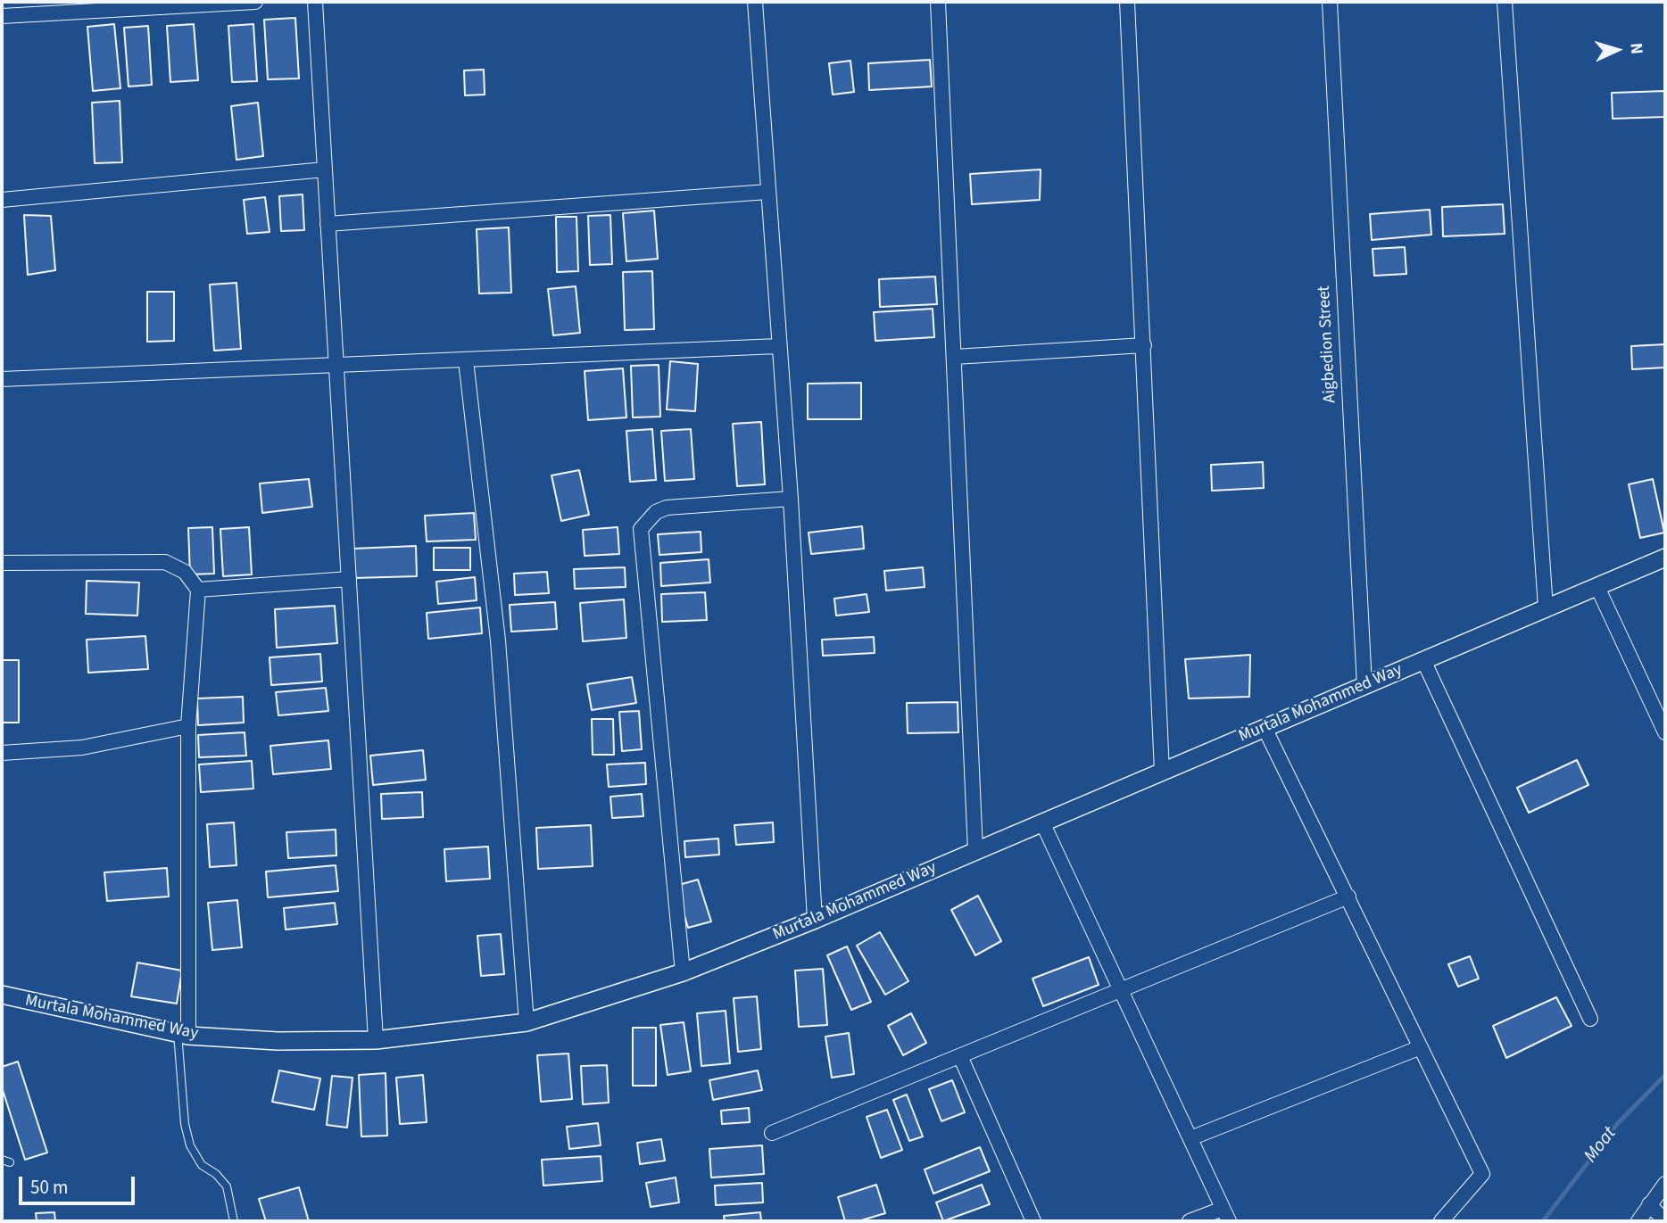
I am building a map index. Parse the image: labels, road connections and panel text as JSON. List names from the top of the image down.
{
  "streets": {
    "street": ["Aigbedion Street", "Murtala Mohammed Way"]
  },
  "crossings": [
    ["Aigbedion Street", "Murtala Mohammed Way"]
  ],
  "water": ["Moat"],
  "scale_bar": "50 m",
  "north": "right"
}
